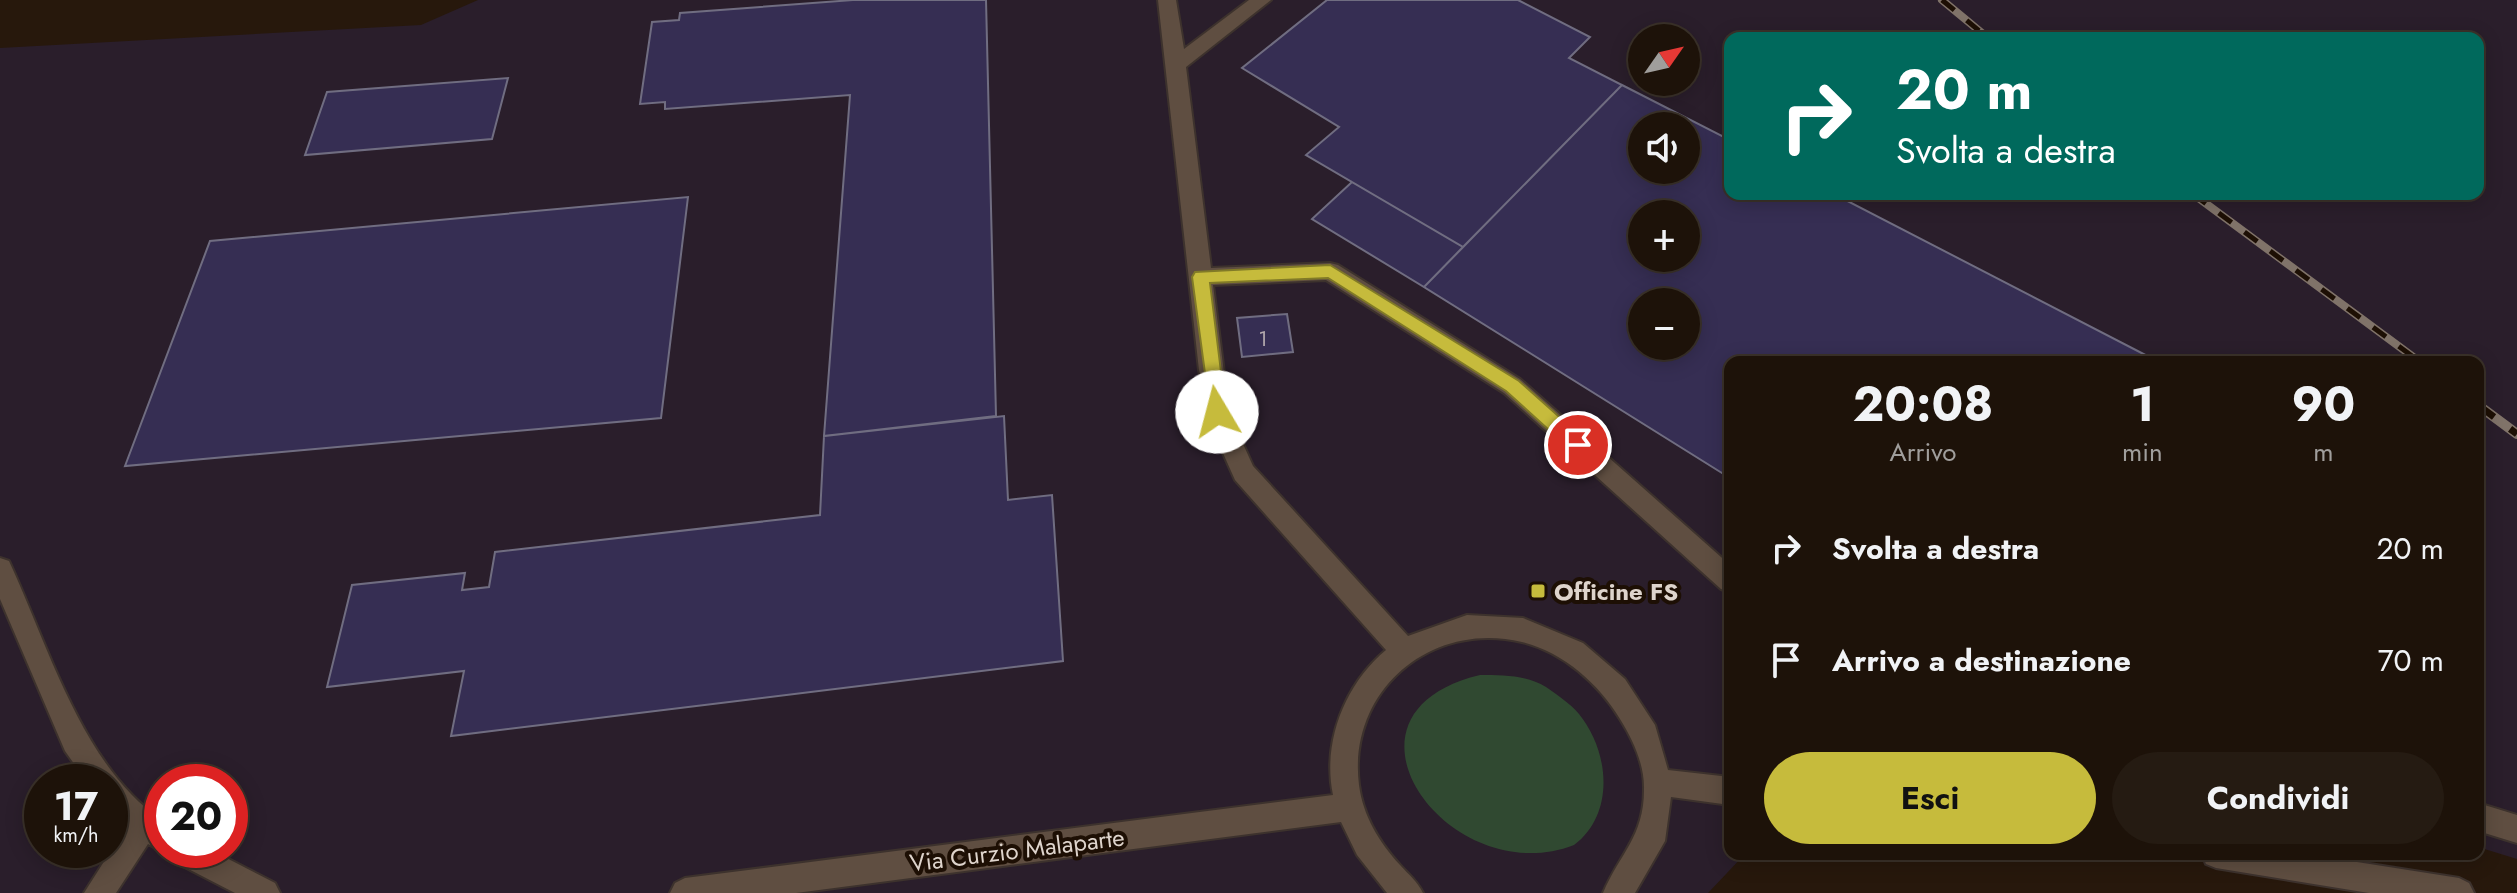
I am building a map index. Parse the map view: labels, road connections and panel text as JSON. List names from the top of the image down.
{
  "streets": {
    "street": ["Via Curzio Malaparte"]
  },
  "places": {
    "transit": ["Officine FS"]
  },
  "house_numbers": ["1"],
  "north": "top right",
  "page": {
    "map_buttons": ["+", "−"],
    "turn": ["20 m", "Svolta a destra"],
    "eta": [
      "20:08",
      "Arrivo",
      "1",
      "min",
      "90",
      "m"
    ],
    "list": [
      {
        "name": "Svolta a destra",
        "value": "20 m"
      },
      {
        "name": "Arrivo a destinazione",
        "value": "70 m"
      }
    ],
    "buttons": ["Esci", "Condividi"],
    "speed": "17 km/h",
    "limit": "20"
  }
}
